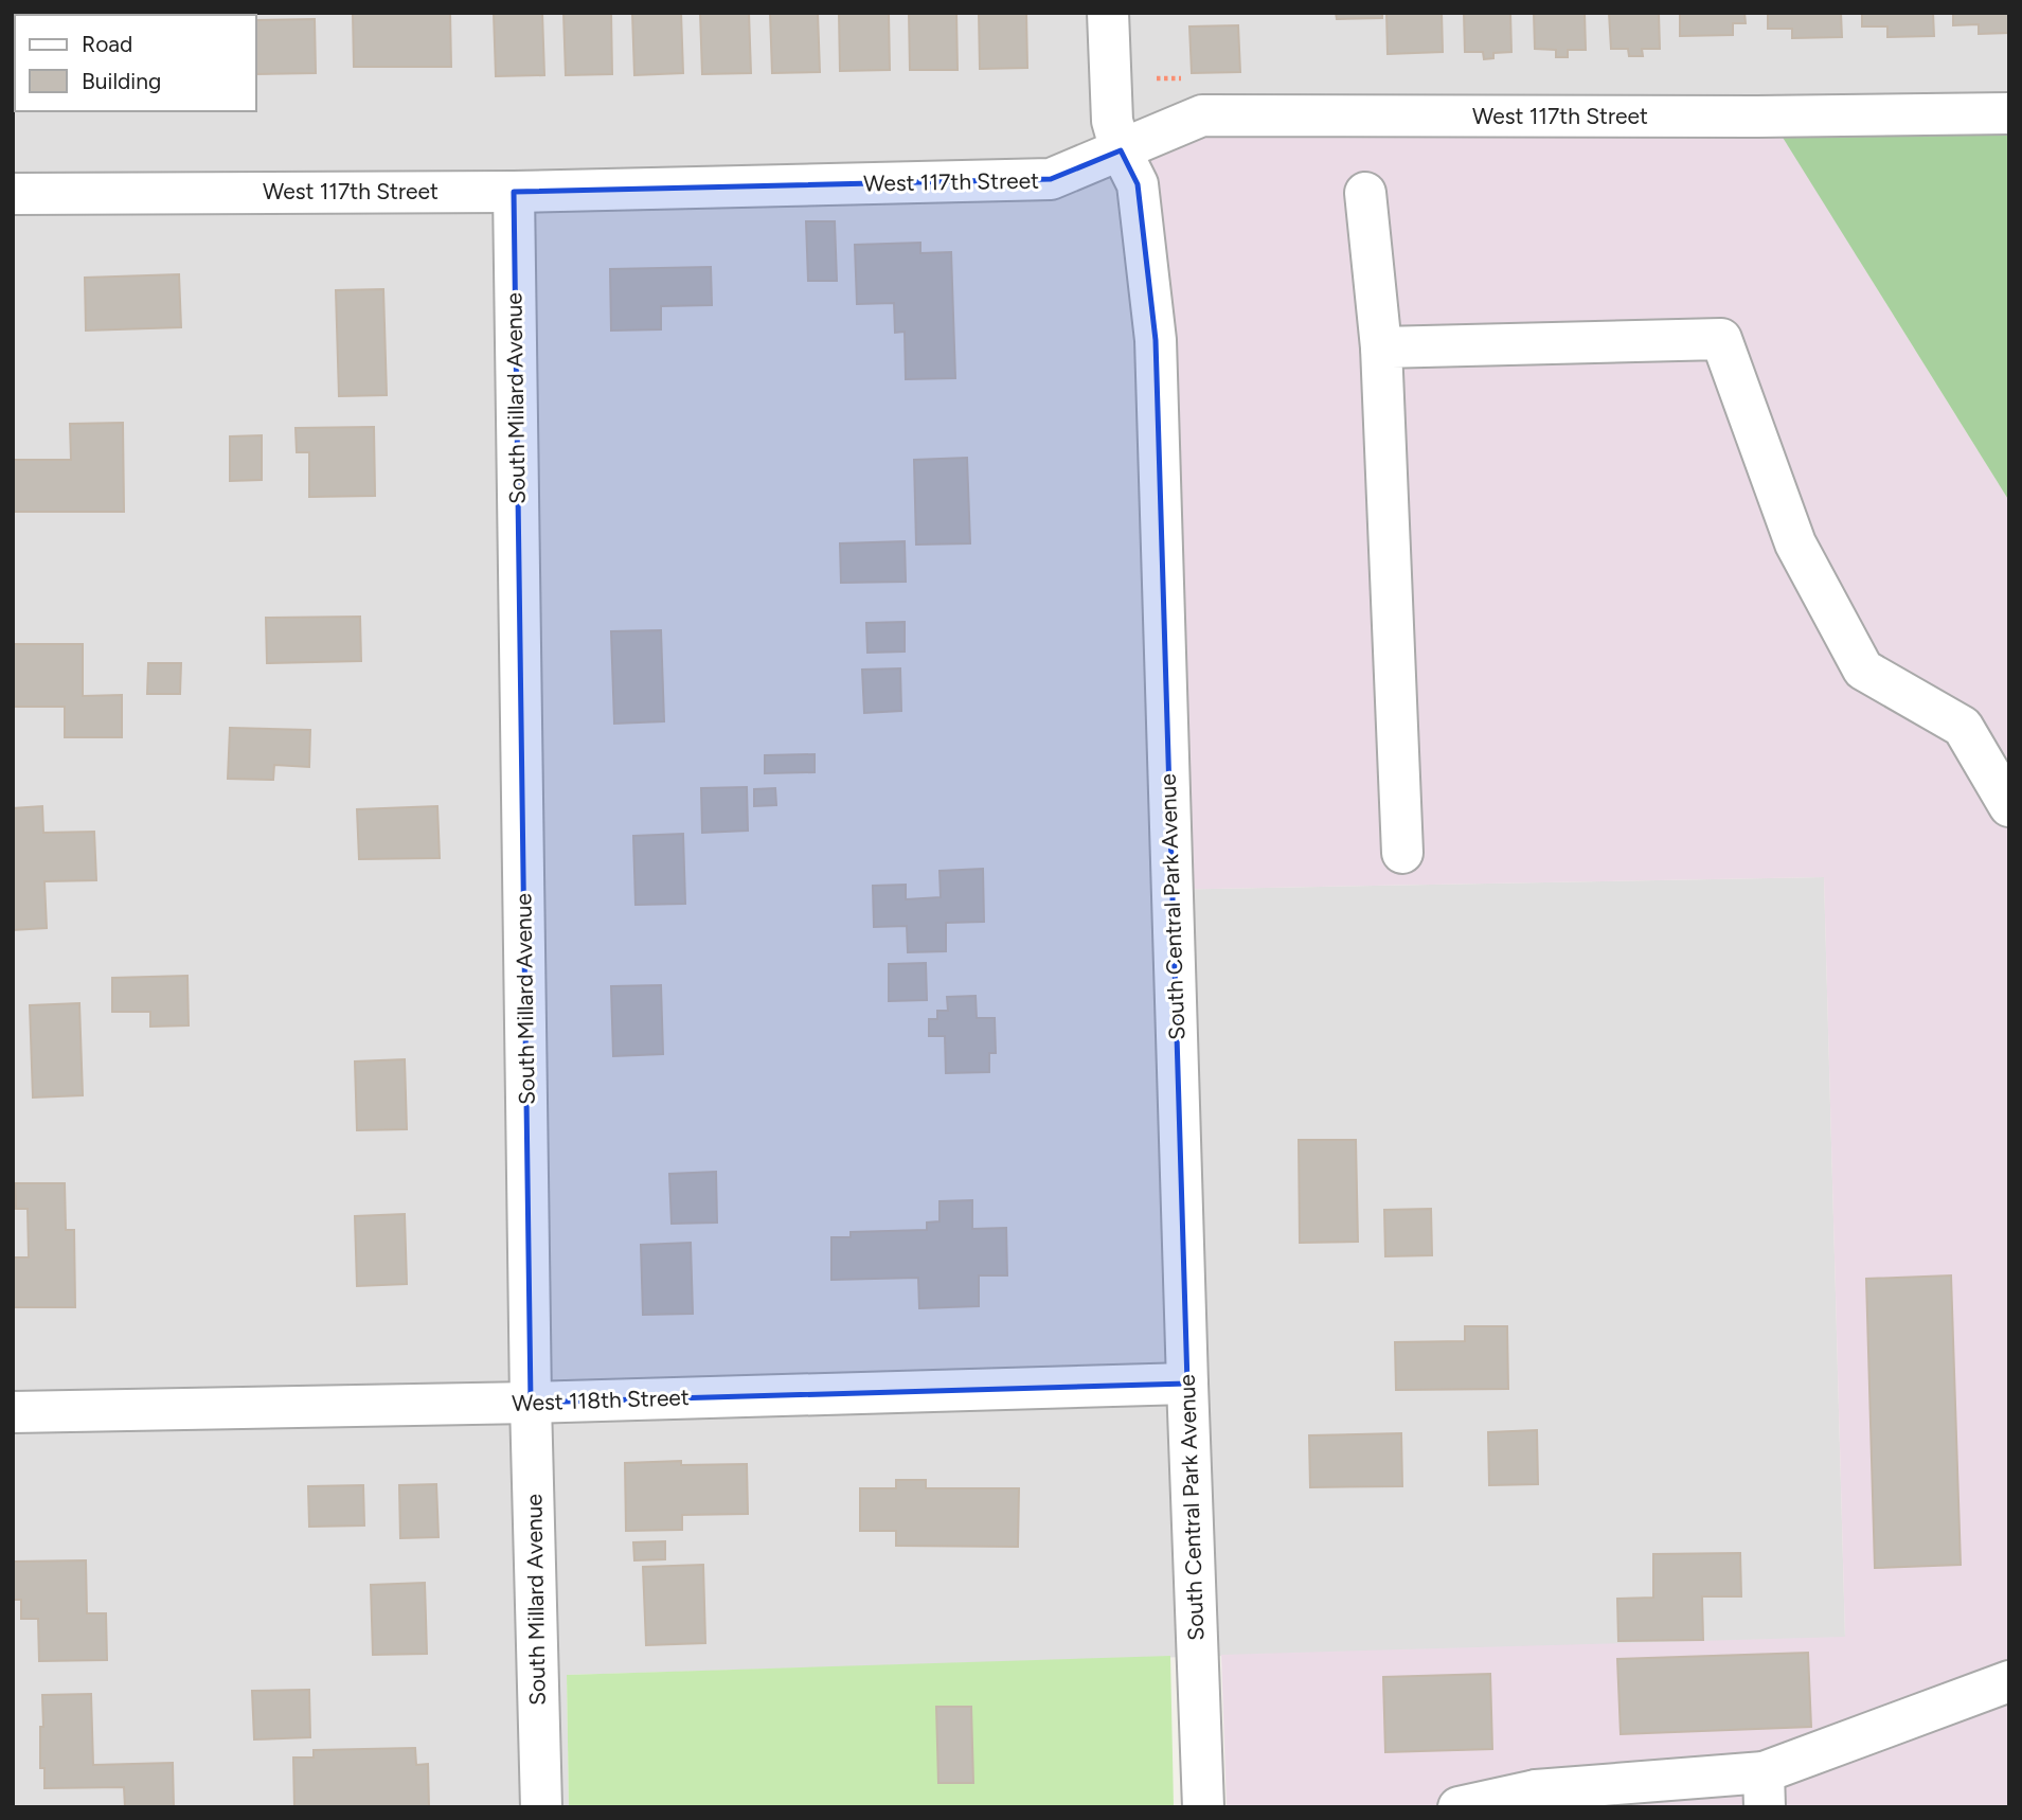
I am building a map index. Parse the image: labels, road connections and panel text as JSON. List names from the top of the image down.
{
  "streets": {
    "street": [
      "West 117th Street",
      "South Millard Avenue",
      "South Central Park Avenue",
      "West 118th Street"
    ]
  },
  "crossings": [
    ["West 117th Street", "South Millard Avenue"],
    ["West 117th Street", "South Central Park Avenue"],
    ["South Millard Avenue", "West 118th Street"],
    ["South Central Park Avenue", "West 118th Street"]
  ],
  "legend": ["Road", "Building"]
}
